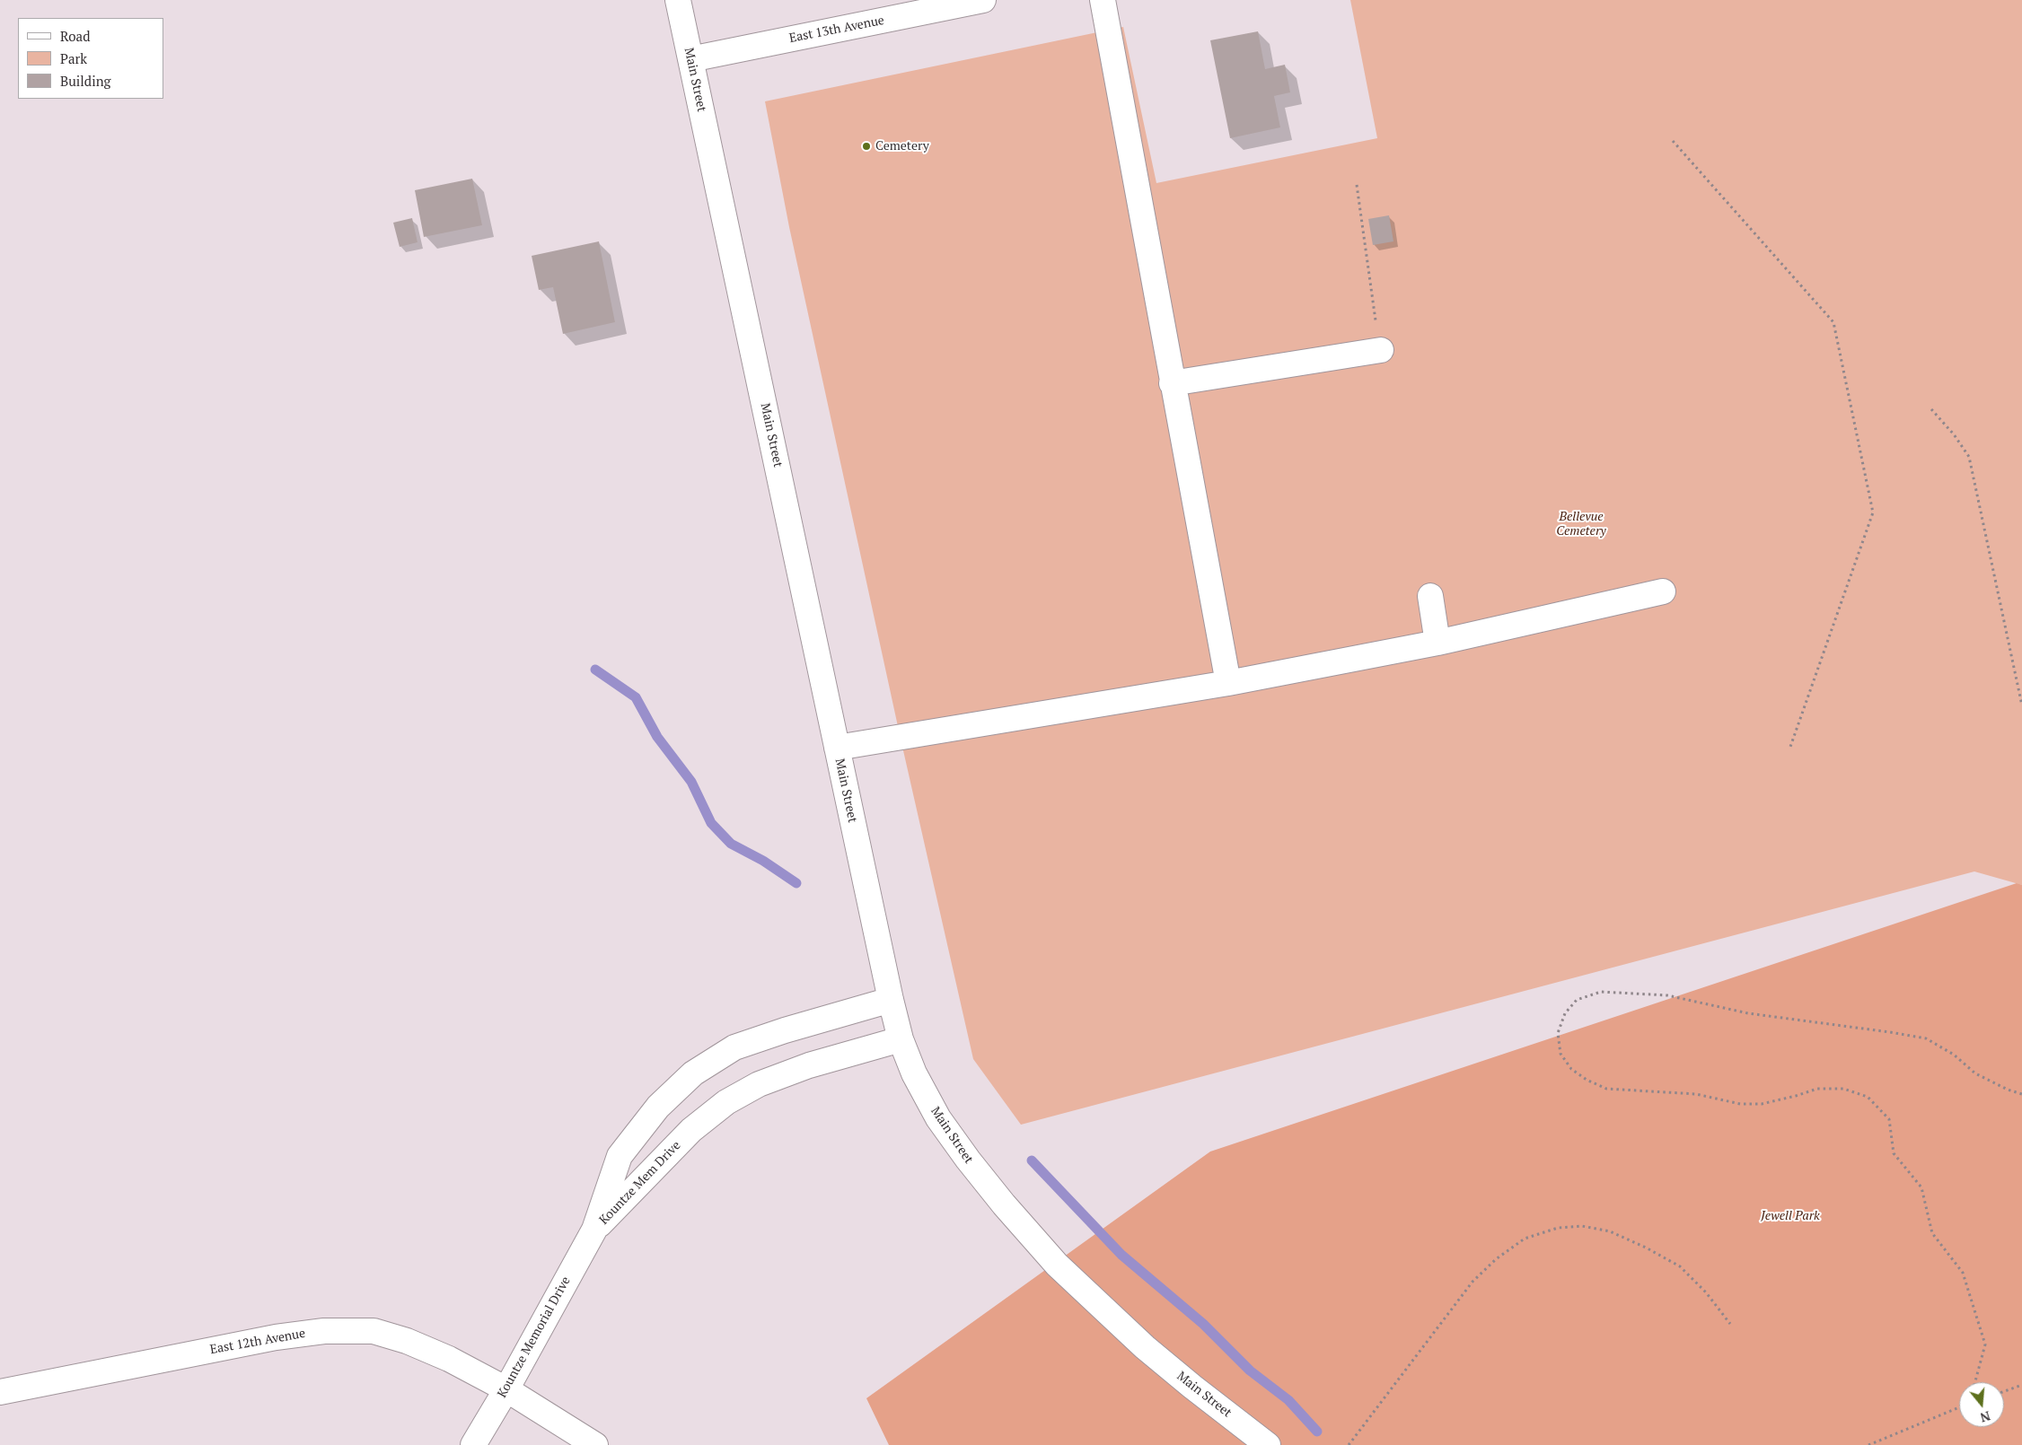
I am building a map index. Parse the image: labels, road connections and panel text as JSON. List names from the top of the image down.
{
  "streets": {
    "street": [
      "East 13th Avenue",
      "Main Street",
      "Kountze Mem Drive",
      "Kountze Memorial Drive",
      "East 12th Avenue"
    ]
  },
  "crossings": [
    ["East 13th Avenue", "Main Street"],
    ["Main Street", "Kountze Mem Drive"],
    ["Kountze Mem Drive", "Kountze Memorial Drive"],
    ["Kountze Memorial Drive", "East 12th Avenue"]
  ],
  "parks": ["Bellevue Cemetery", "Jewell Park"],
  "places": ["Cemetery"],
  "legend": ["Road", "Park", "Building"],
  "north": "bottom"
}
